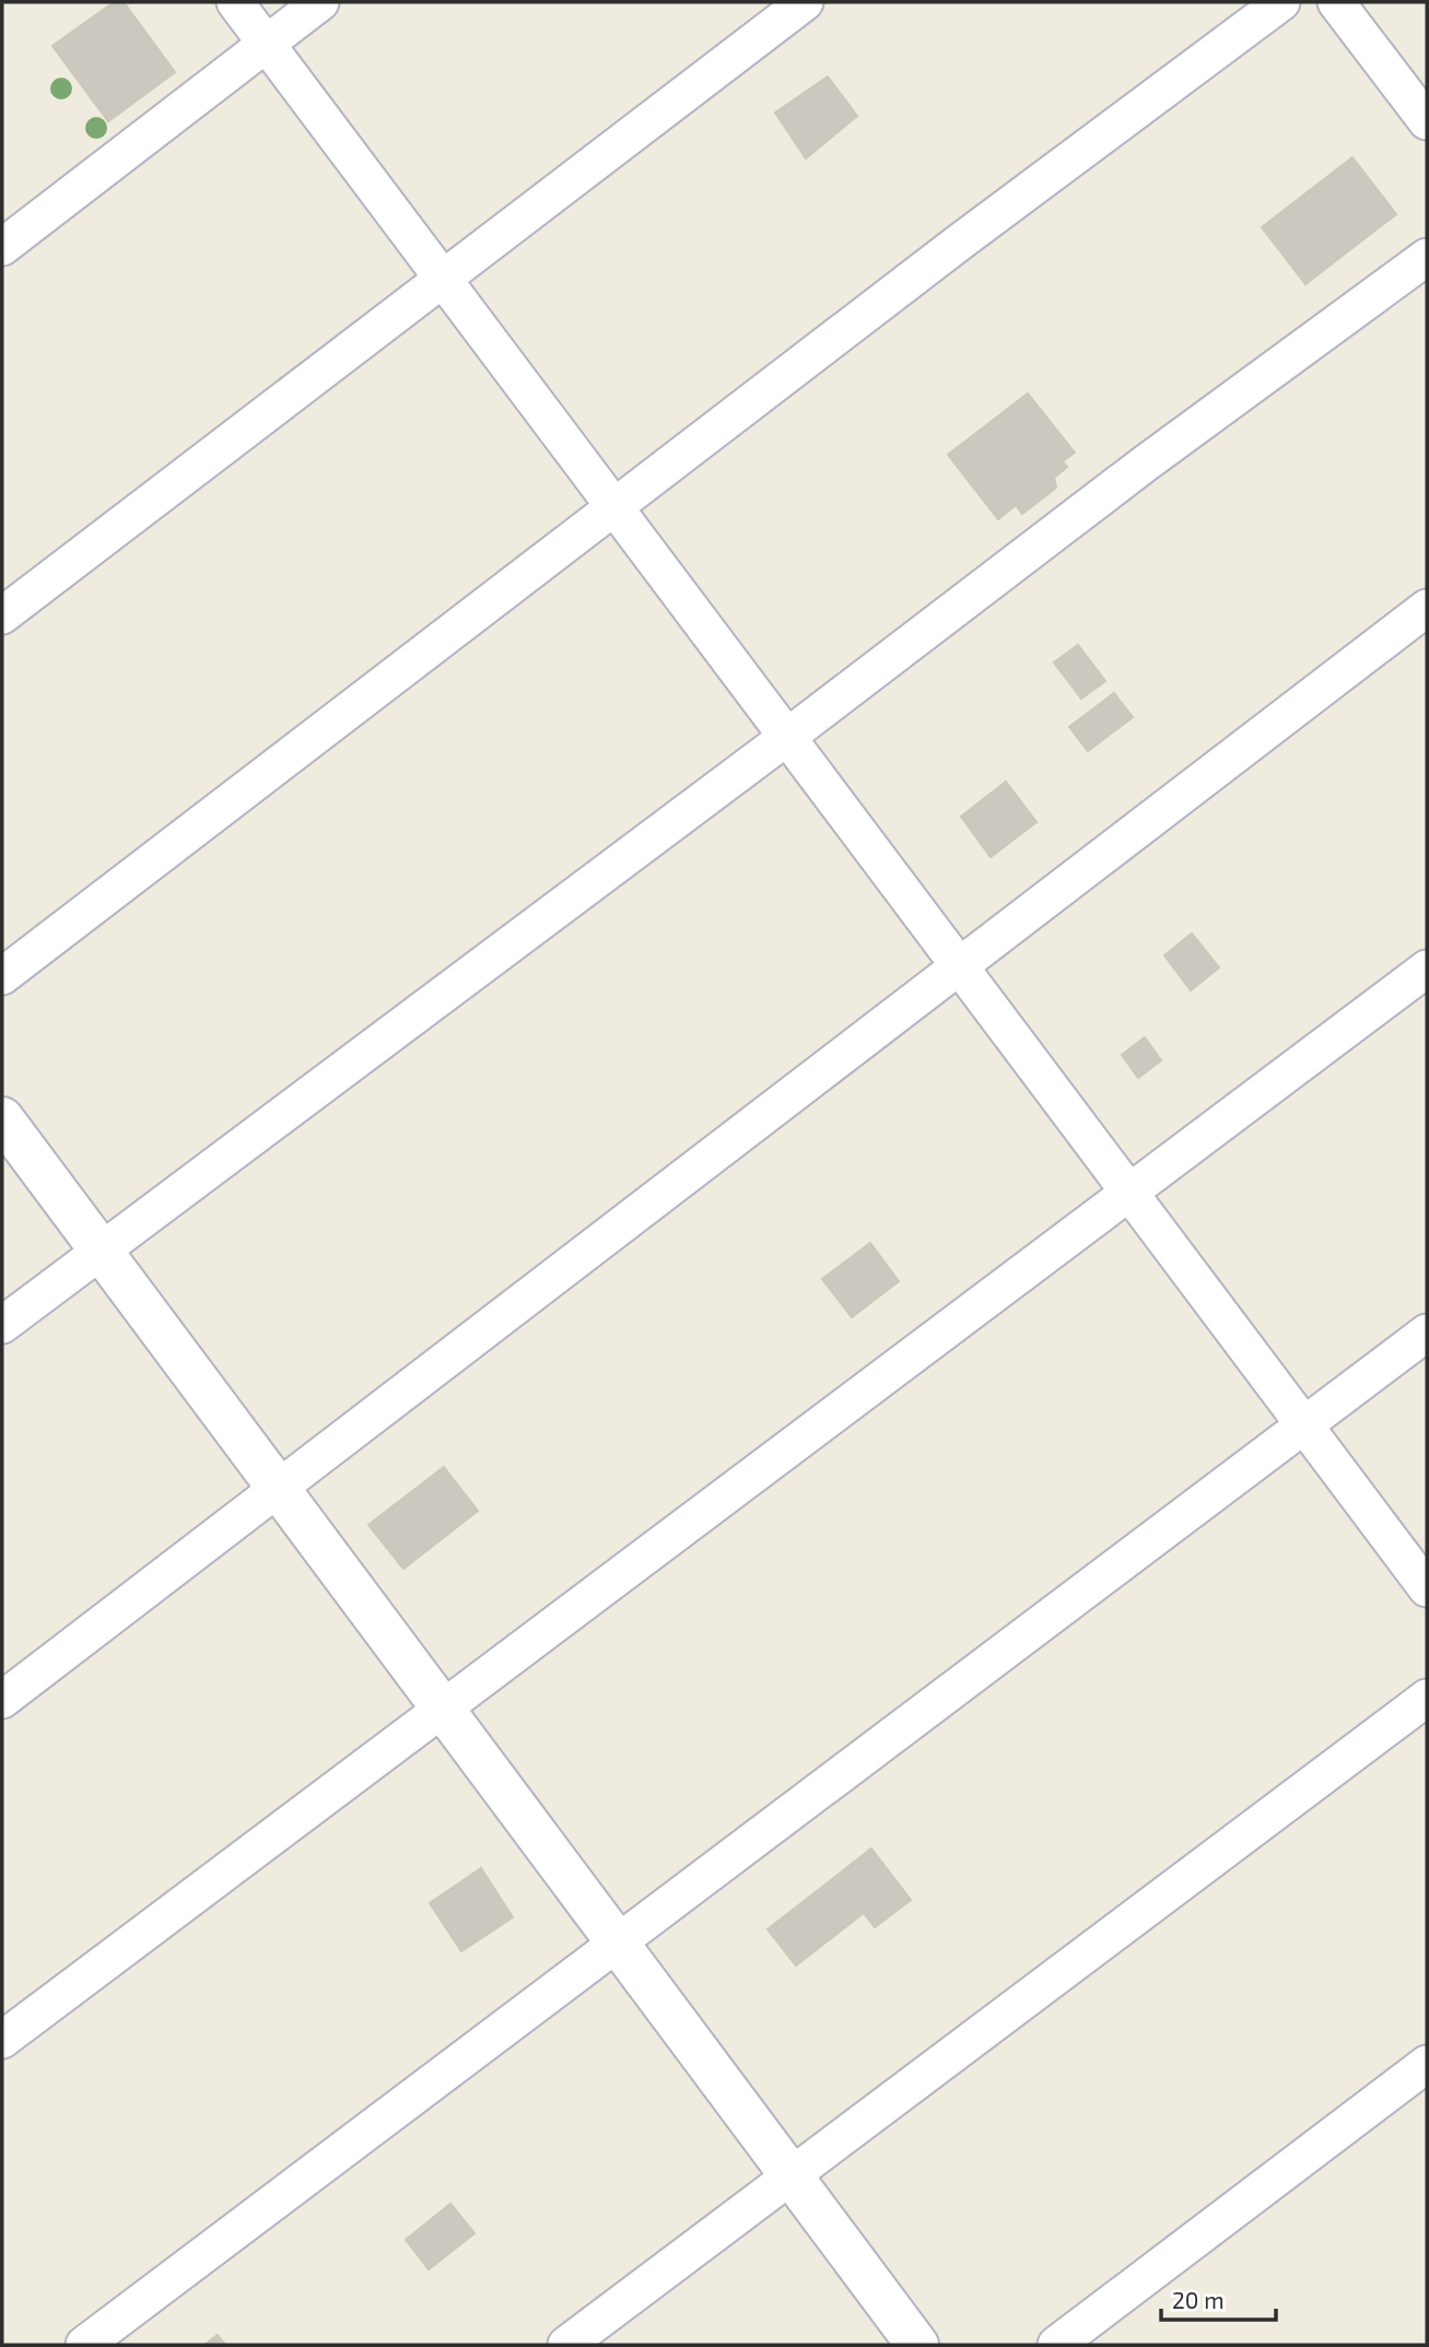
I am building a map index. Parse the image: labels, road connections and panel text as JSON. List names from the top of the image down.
{
  "scale_bar": "20 m"
}
